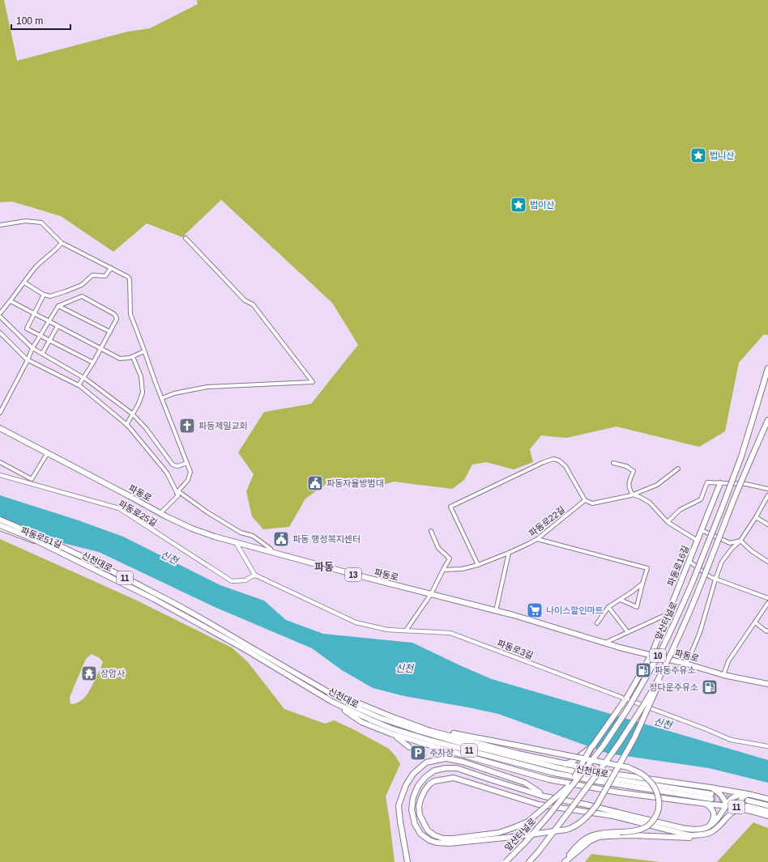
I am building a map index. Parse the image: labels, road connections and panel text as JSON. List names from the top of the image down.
{
  "streets": {
    "main road": [
      "파동로",
      "신천대로",
      "파동로16길",
      "13",
      "11",
      "앞산터널로",
      "10"
    ],
    "street": [
      "파동로25길",
      "파동로22길",
      "파동로51길",
      "파동로3길"
    ]
  },
  "crossings": [
    ["파동로", "파동로16길"],
    ["파동로25길", "파동로3길"],
    ["신천대로", "11"],
    ["신천대로", "앞산터널로"]
  ],
  "districts": ["파동"],
  "water": ["신천"],
  "places": {
    "place": ["법니산", "법이산"],
    "church": ["파동제일교회"],
    "public building": ["파동자율방범대", "파동 행정복지센터"],
    "supermarket": ["나이스할인마트"],
    "fuel station": ["파동주유소", "정다운주유소"],
    "temple": ["장암사"],
    "parking": ["주차장"]
  },
  "scale_bar": "100 m"
}
